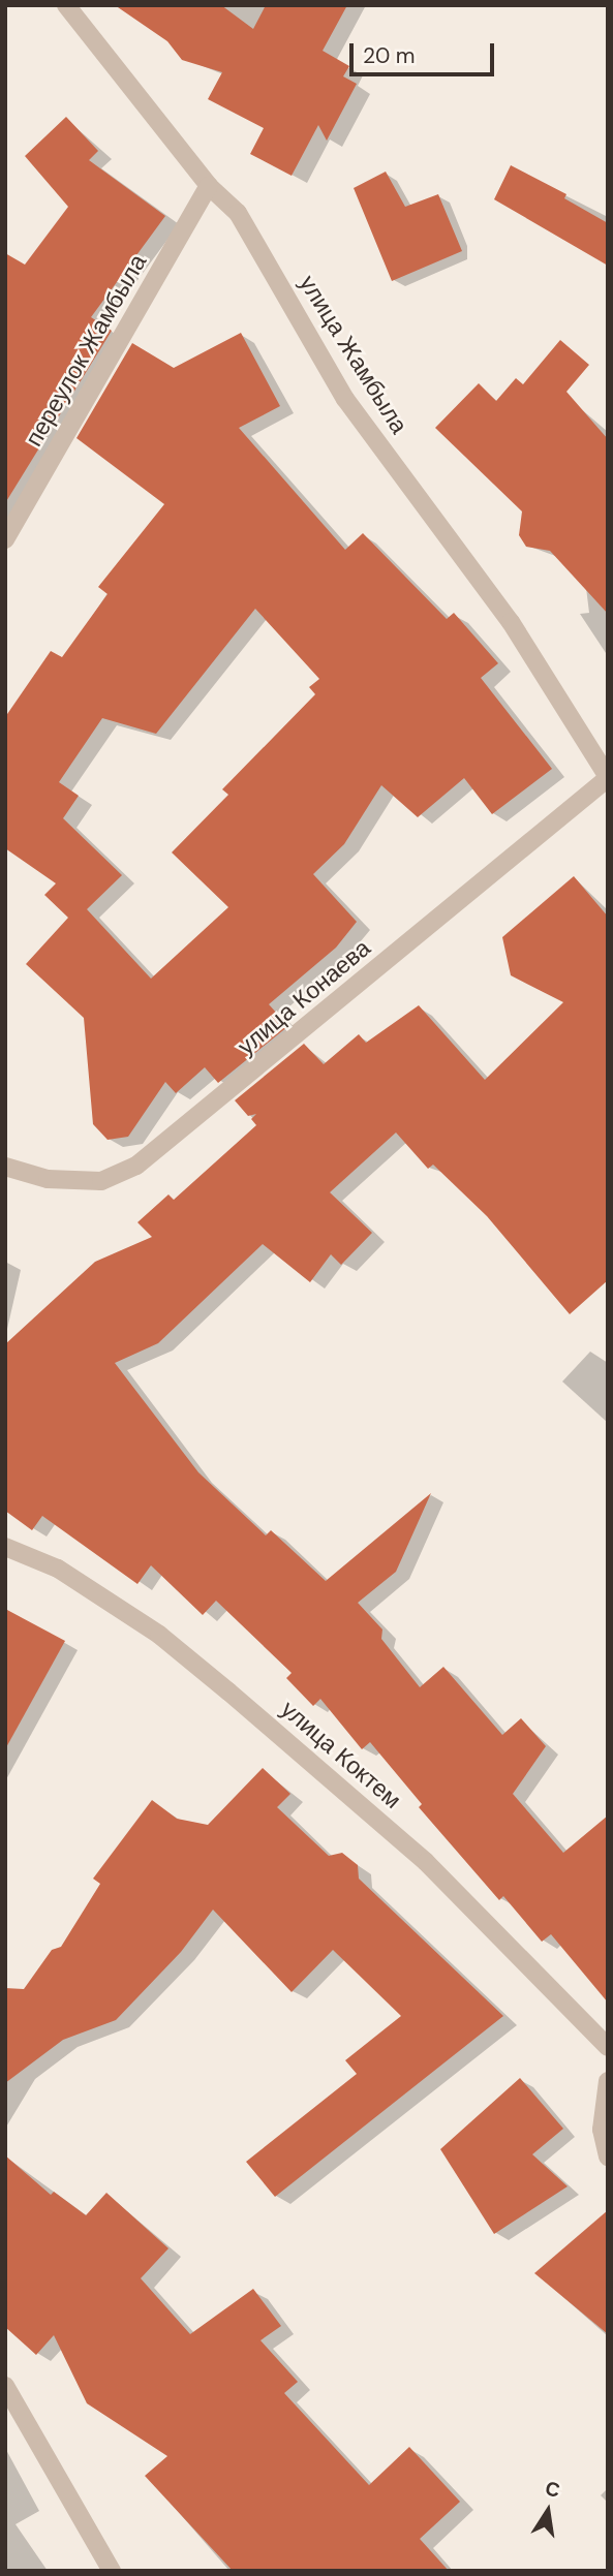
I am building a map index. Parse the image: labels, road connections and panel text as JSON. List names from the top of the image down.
{
  "streets": {
    "street": [
      "переулок Жамбыла",
      "улица Жамбыла",
      "улица Конаева",
      "улица Коктем"
    ]
  },
  "crossings": [
    ["переулок Жамбыла", "улица Жамбыла"],
    ["улица Жамбыла", "улица Конаева"]
  ],
  "scale_bar": "20 m",
  "north": "top"
}
